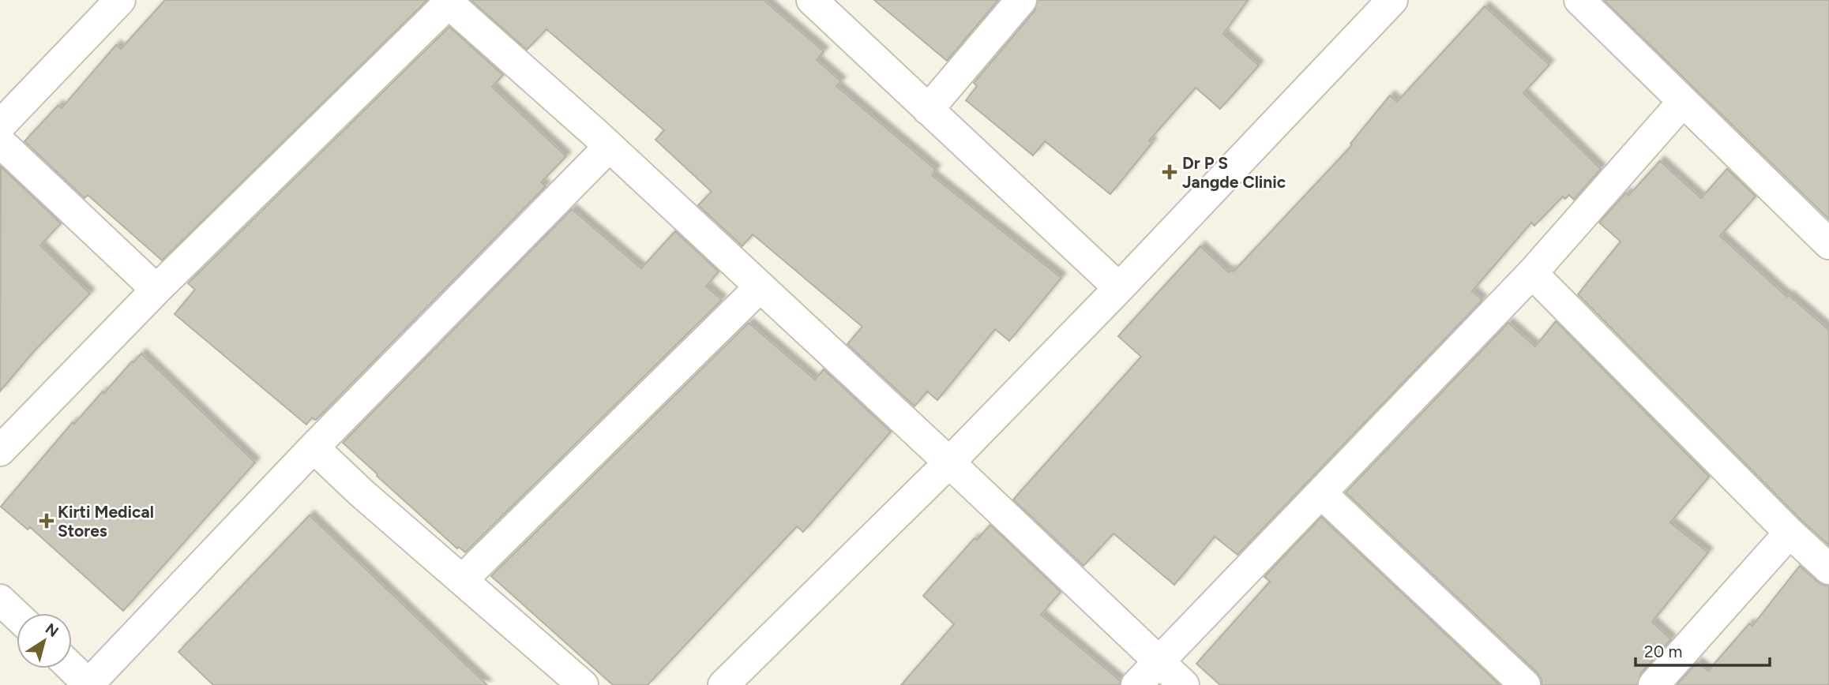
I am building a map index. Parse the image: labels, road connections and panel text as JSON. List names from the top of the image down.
{
  "places": {
    "health": ["Dr P S Jangde Clinic", "Kirti Medical Stores"]
  },
  "scale_bar": "20 m",
  "north": "top right"
}
